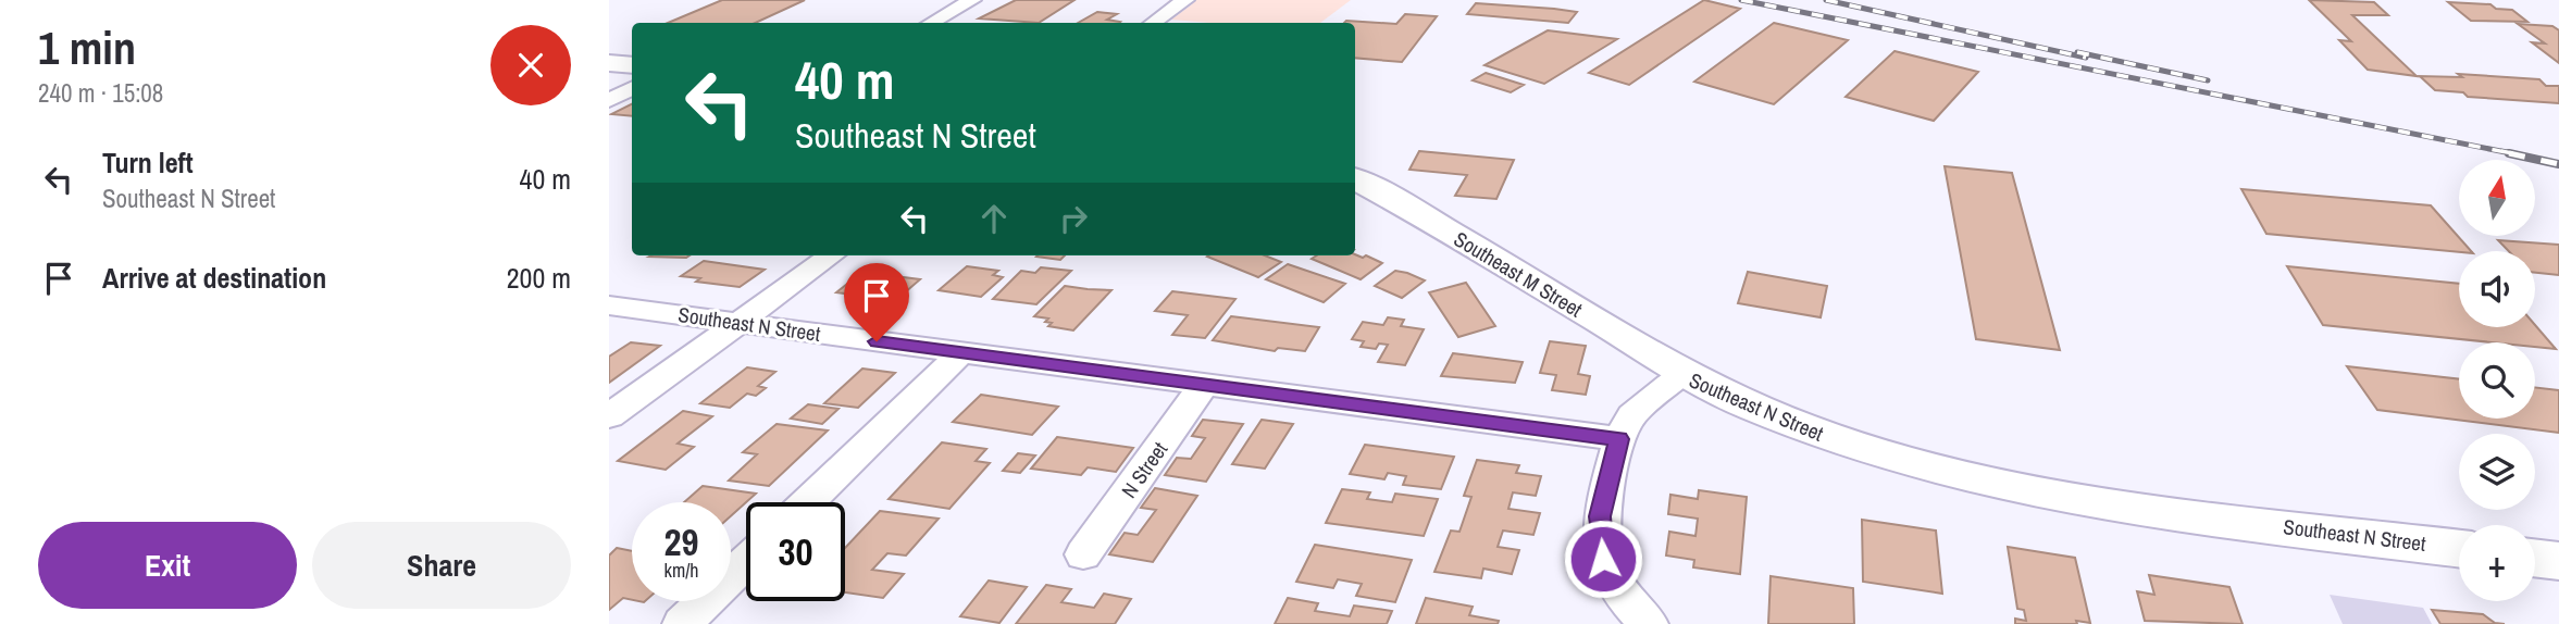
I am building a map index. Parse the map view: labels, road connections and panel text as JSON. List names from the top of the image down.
{
  "streets": {
    "street": ["Southeast M Street", "Southeast N Street", "N Street"]
  },
  "crossings": [
    ["Southeast M Street", "Southeast N Street"],
    ["Southeast N Street", "N Street"]
  ],
  "north": "top",
  "page": {
    "heading": ["1 min", "240 m · 15:08"],
    "turn": ["40 m", "Southeast N Street"],
    "list": [
      {
        "name": "Turn left",
        "note": "Southeast N Street",
        "value": "40 m"
      },
      {
        "name": "Arrive at destination",
        "value": "200 m"
      }
    ],
    "map_buttons": "+",
    "speed": "29 km/h",
    "limit": "30",
    "buttons": ["Exit", "Share"]
  }
}
